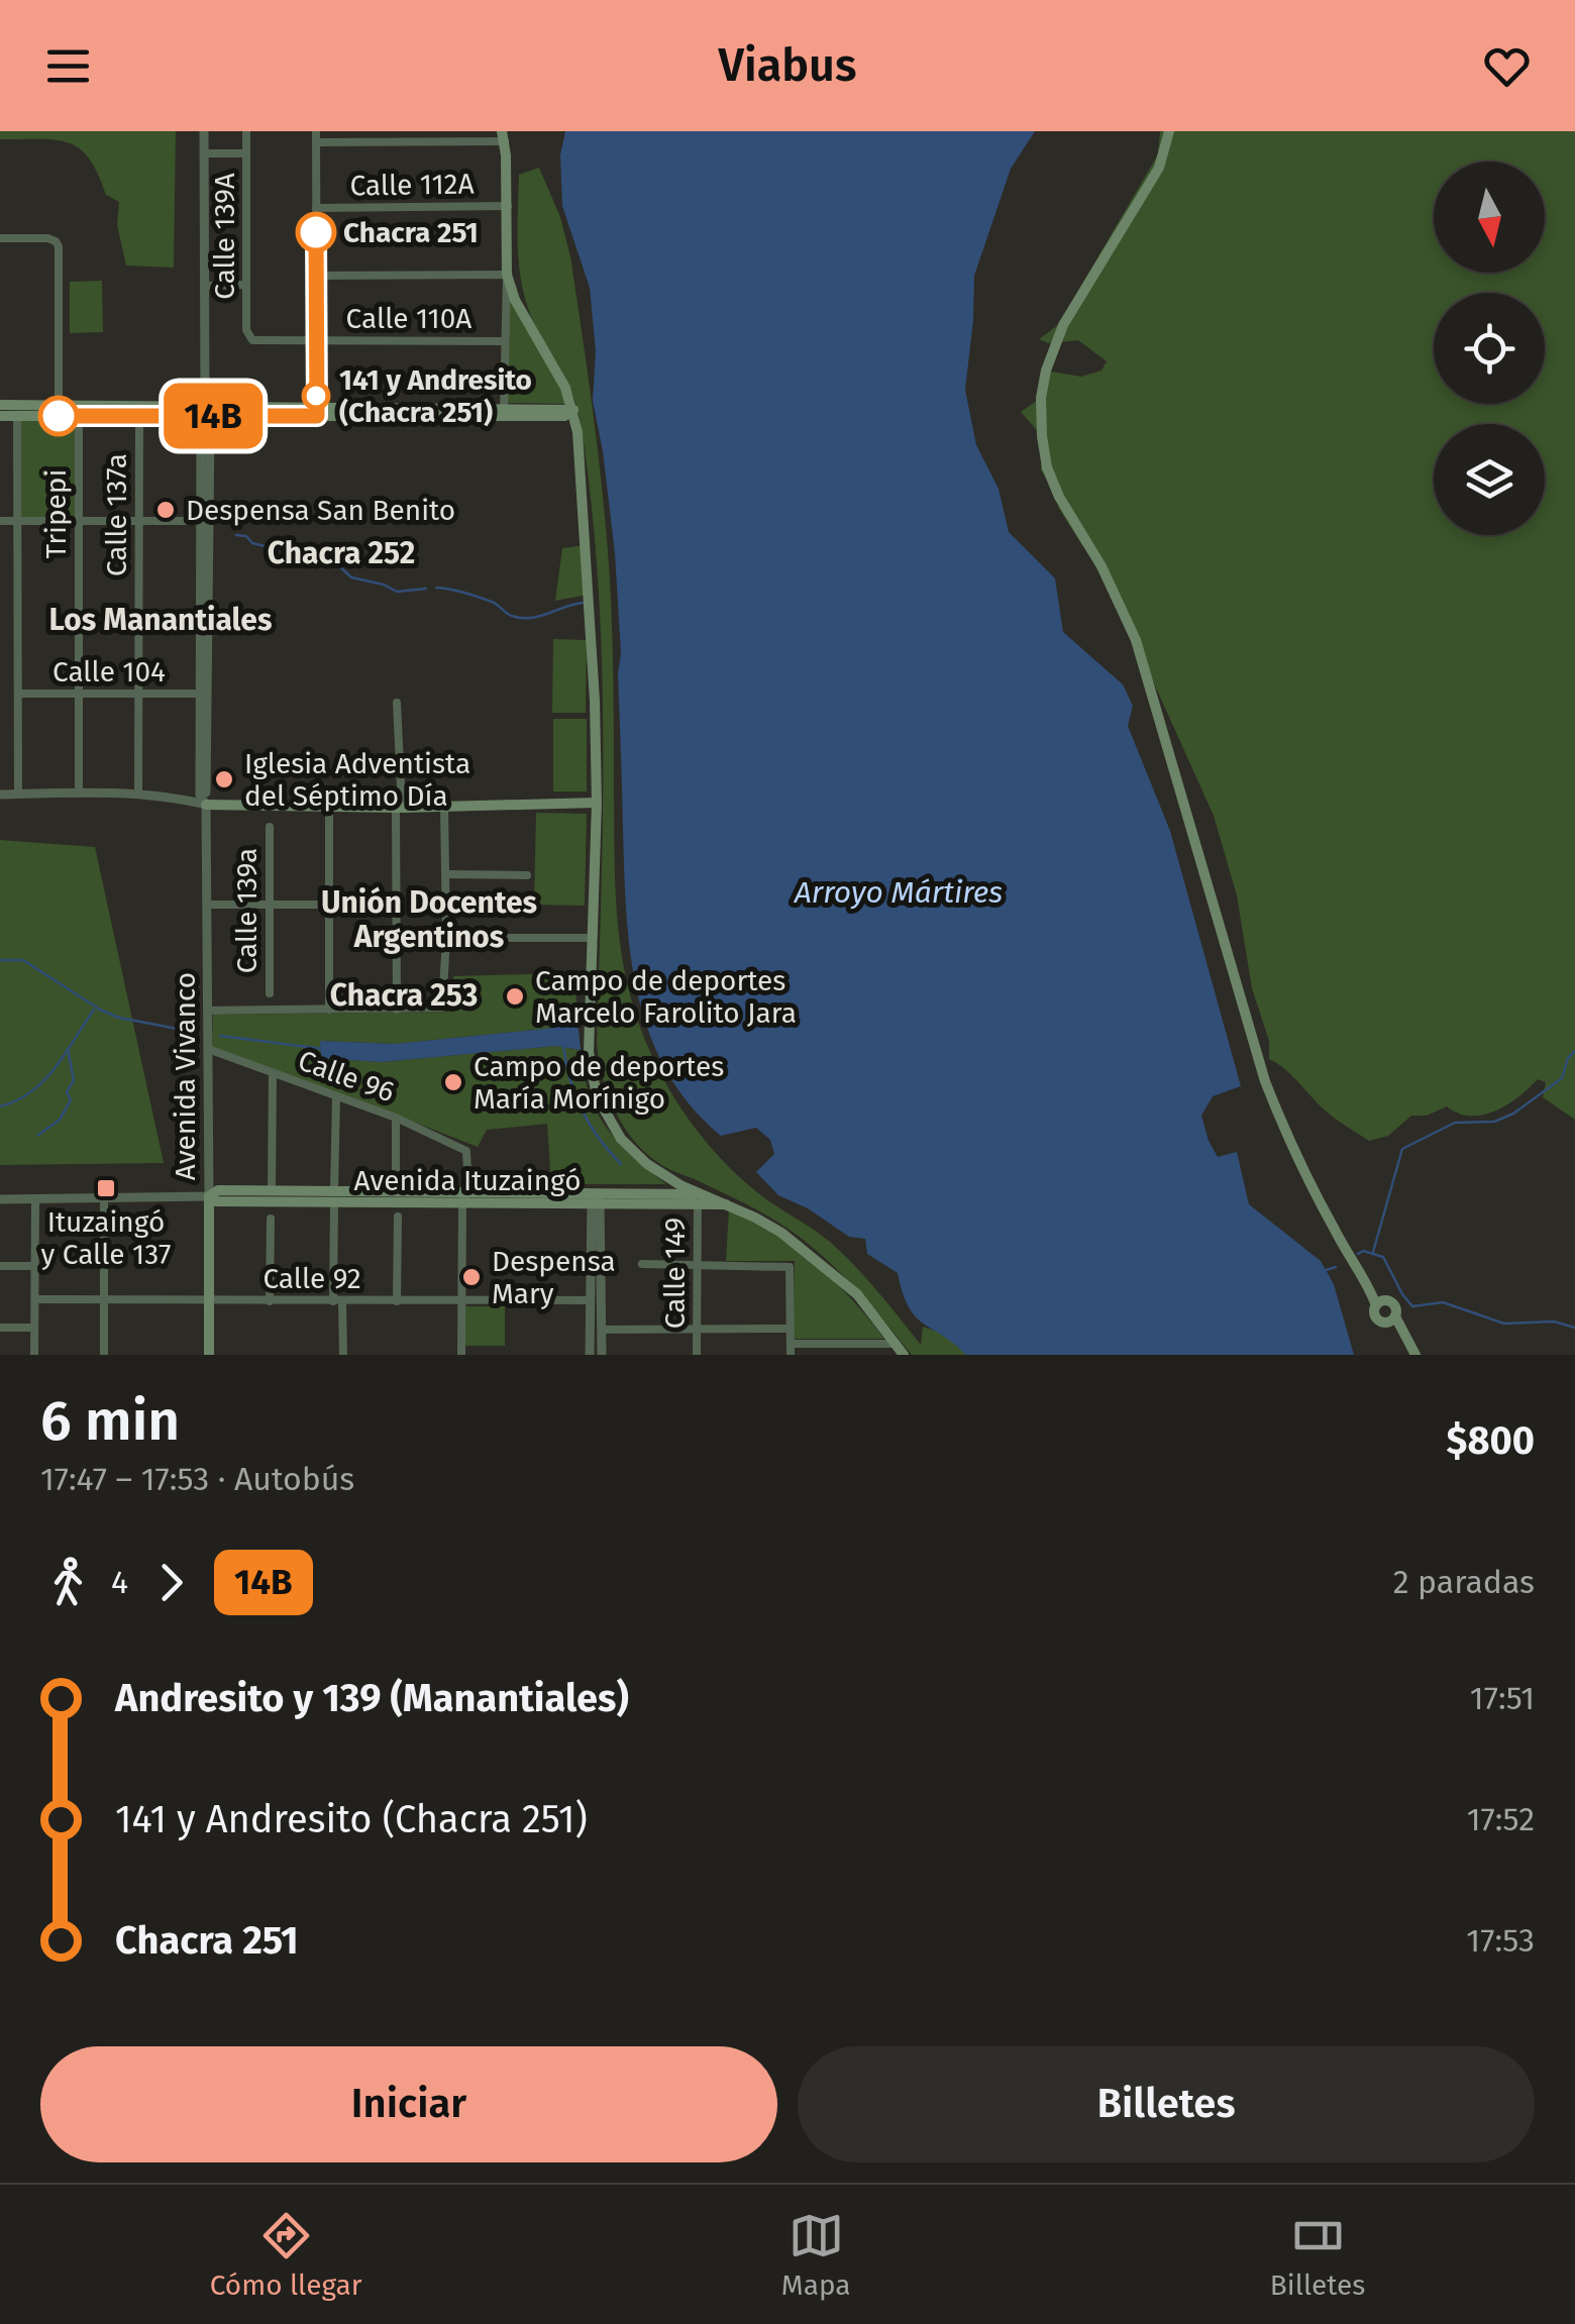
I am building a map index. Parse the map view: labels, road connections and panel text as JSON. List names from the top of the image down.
{
  "streets": {
    "main road": ["Avenida Vivanco", "Avenida Ituzaingó"],
    "street": [
      "Calle 112A",
      "Calle 139A",
      "Calle 110A",
      "Tripepi",
      "Calle 137a",
      "Calle 104",
      "Calle 139a",
      "Calle 96",
      "Calle 149",
      "Calle 92"
    ]
  },
  "crossings": [
    ["Calle 139A", "Calle 110A"],
    ["Tripepi", "Calle 104"],
    ["Calle 137a", "Calle 104"],
    ["Calle 104", "Avenida Vivanco"],
    ["Avenida Vivanco", "Calle 96"],
    ["Avenida Vivanco", "Avenida Ituzaingó"],
    ["Avenida Vivanco", "Calle 92"],
    ["Calle 96", "Avenida Ituzaingó"],
    ["Avenida Ituzaingó", "Calle 149"]
  ],
  "districts": [
    "Chacra 252",
    "Los Manantiales",
    "Unión Docentes Argentinos",
    "Chacra 253"
  ],
  "water": ["Arroyo Mártires"],
  "places": {
    "other": [
      "Chacra 251",
      "141 y Andresito (Chacra 251)",
      "Despensa San Benito",
      "Iglesia Adventista del Séptimo Día",
      "Campo de deportes Marcelo Farolito Jara",
      "Campo de deportes María Morínigo",
      "Despensa Mary"
    ],
    "transit": ["Ituzaingó y Calle 137"]
  },
  "lines": ["bus line 14B"],
  "north": "bottom",
  "page": {
    "header": "Viabus",
    "on_map": "14B",
    "heading": ["6 min", "17:47 – 17:53 · Autobús", "$800"],
    "legs": ["4", "14B", "2 paradas"],
    "list": [
      {
        "name": "Andresito y 139 (Manantiales)",
        "value": "17:51"
      },
      {
        "name": "141 y Andresito (Chacra 251)",
        "value": "17:52"
      },
      {
        "name": "Chacra 251",
        "value": "17:53"
      }
    ],
    "buttons": ["Iniciar", "Billetes"],
    "tabs": ["Cómo llegar", "Mapa", "Billetes"]
  }
}
